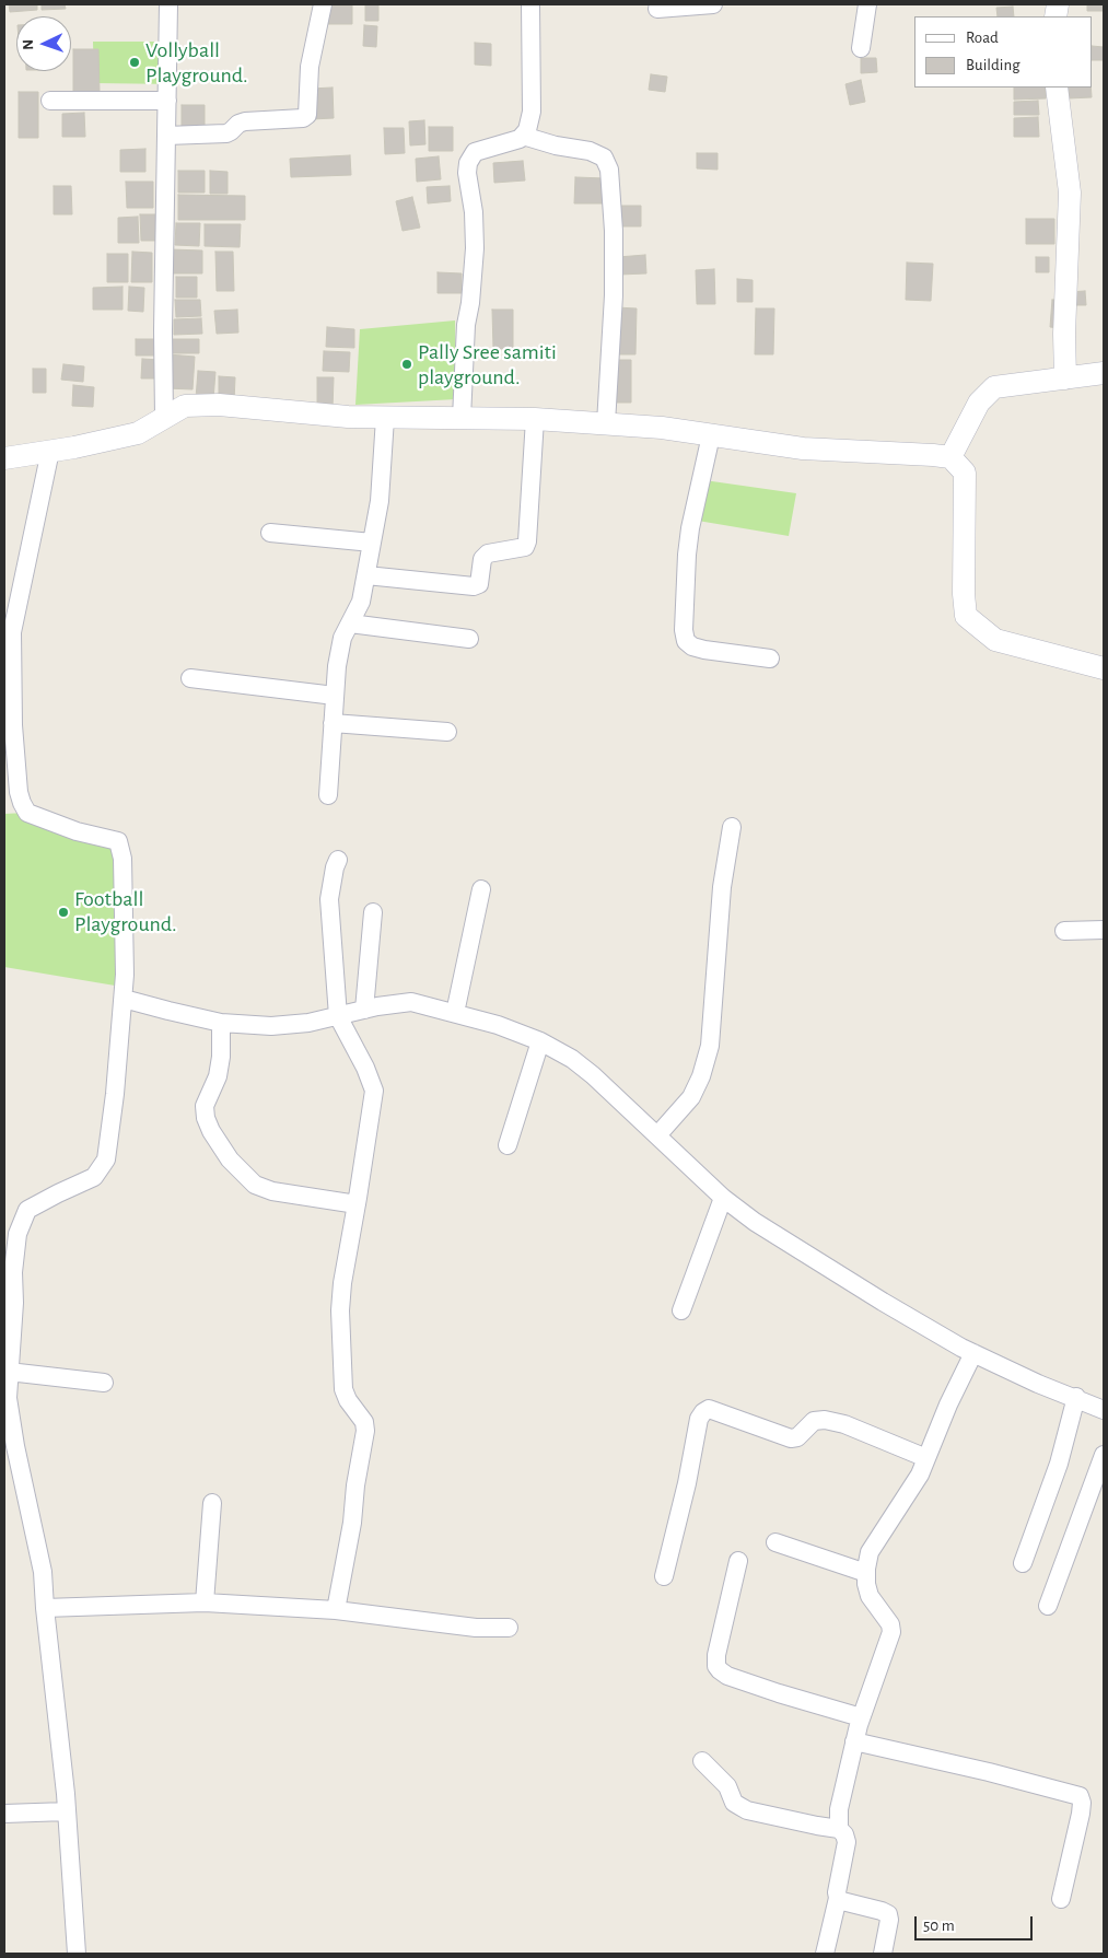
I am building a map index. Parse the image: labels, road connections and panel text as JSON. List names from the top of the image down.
{
  "places": ["Vollyball Playground.", "Pally Sree samiti playground.", "Football Playground."],
  "legend": ["Road", "Building"],
  "scale_bar": "50 m",
  "north": "left"
}
